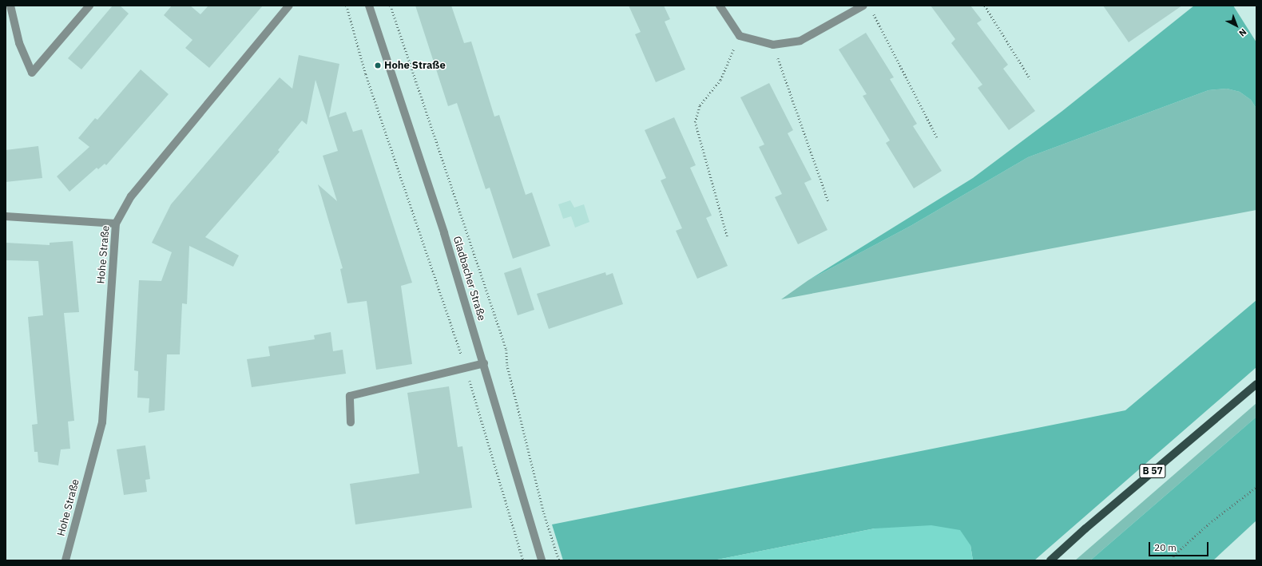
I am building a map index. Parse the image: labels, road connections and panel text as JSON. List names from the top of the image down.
{
  "streets": {
    "main road": ["B 57"],
    "street": ["Hohe Straße", "Gladbacher Straße"]
  },
  "places": ["Hohe Straße"],
  "scale_bar": "20 m",
  "north": "bottom right"
}
